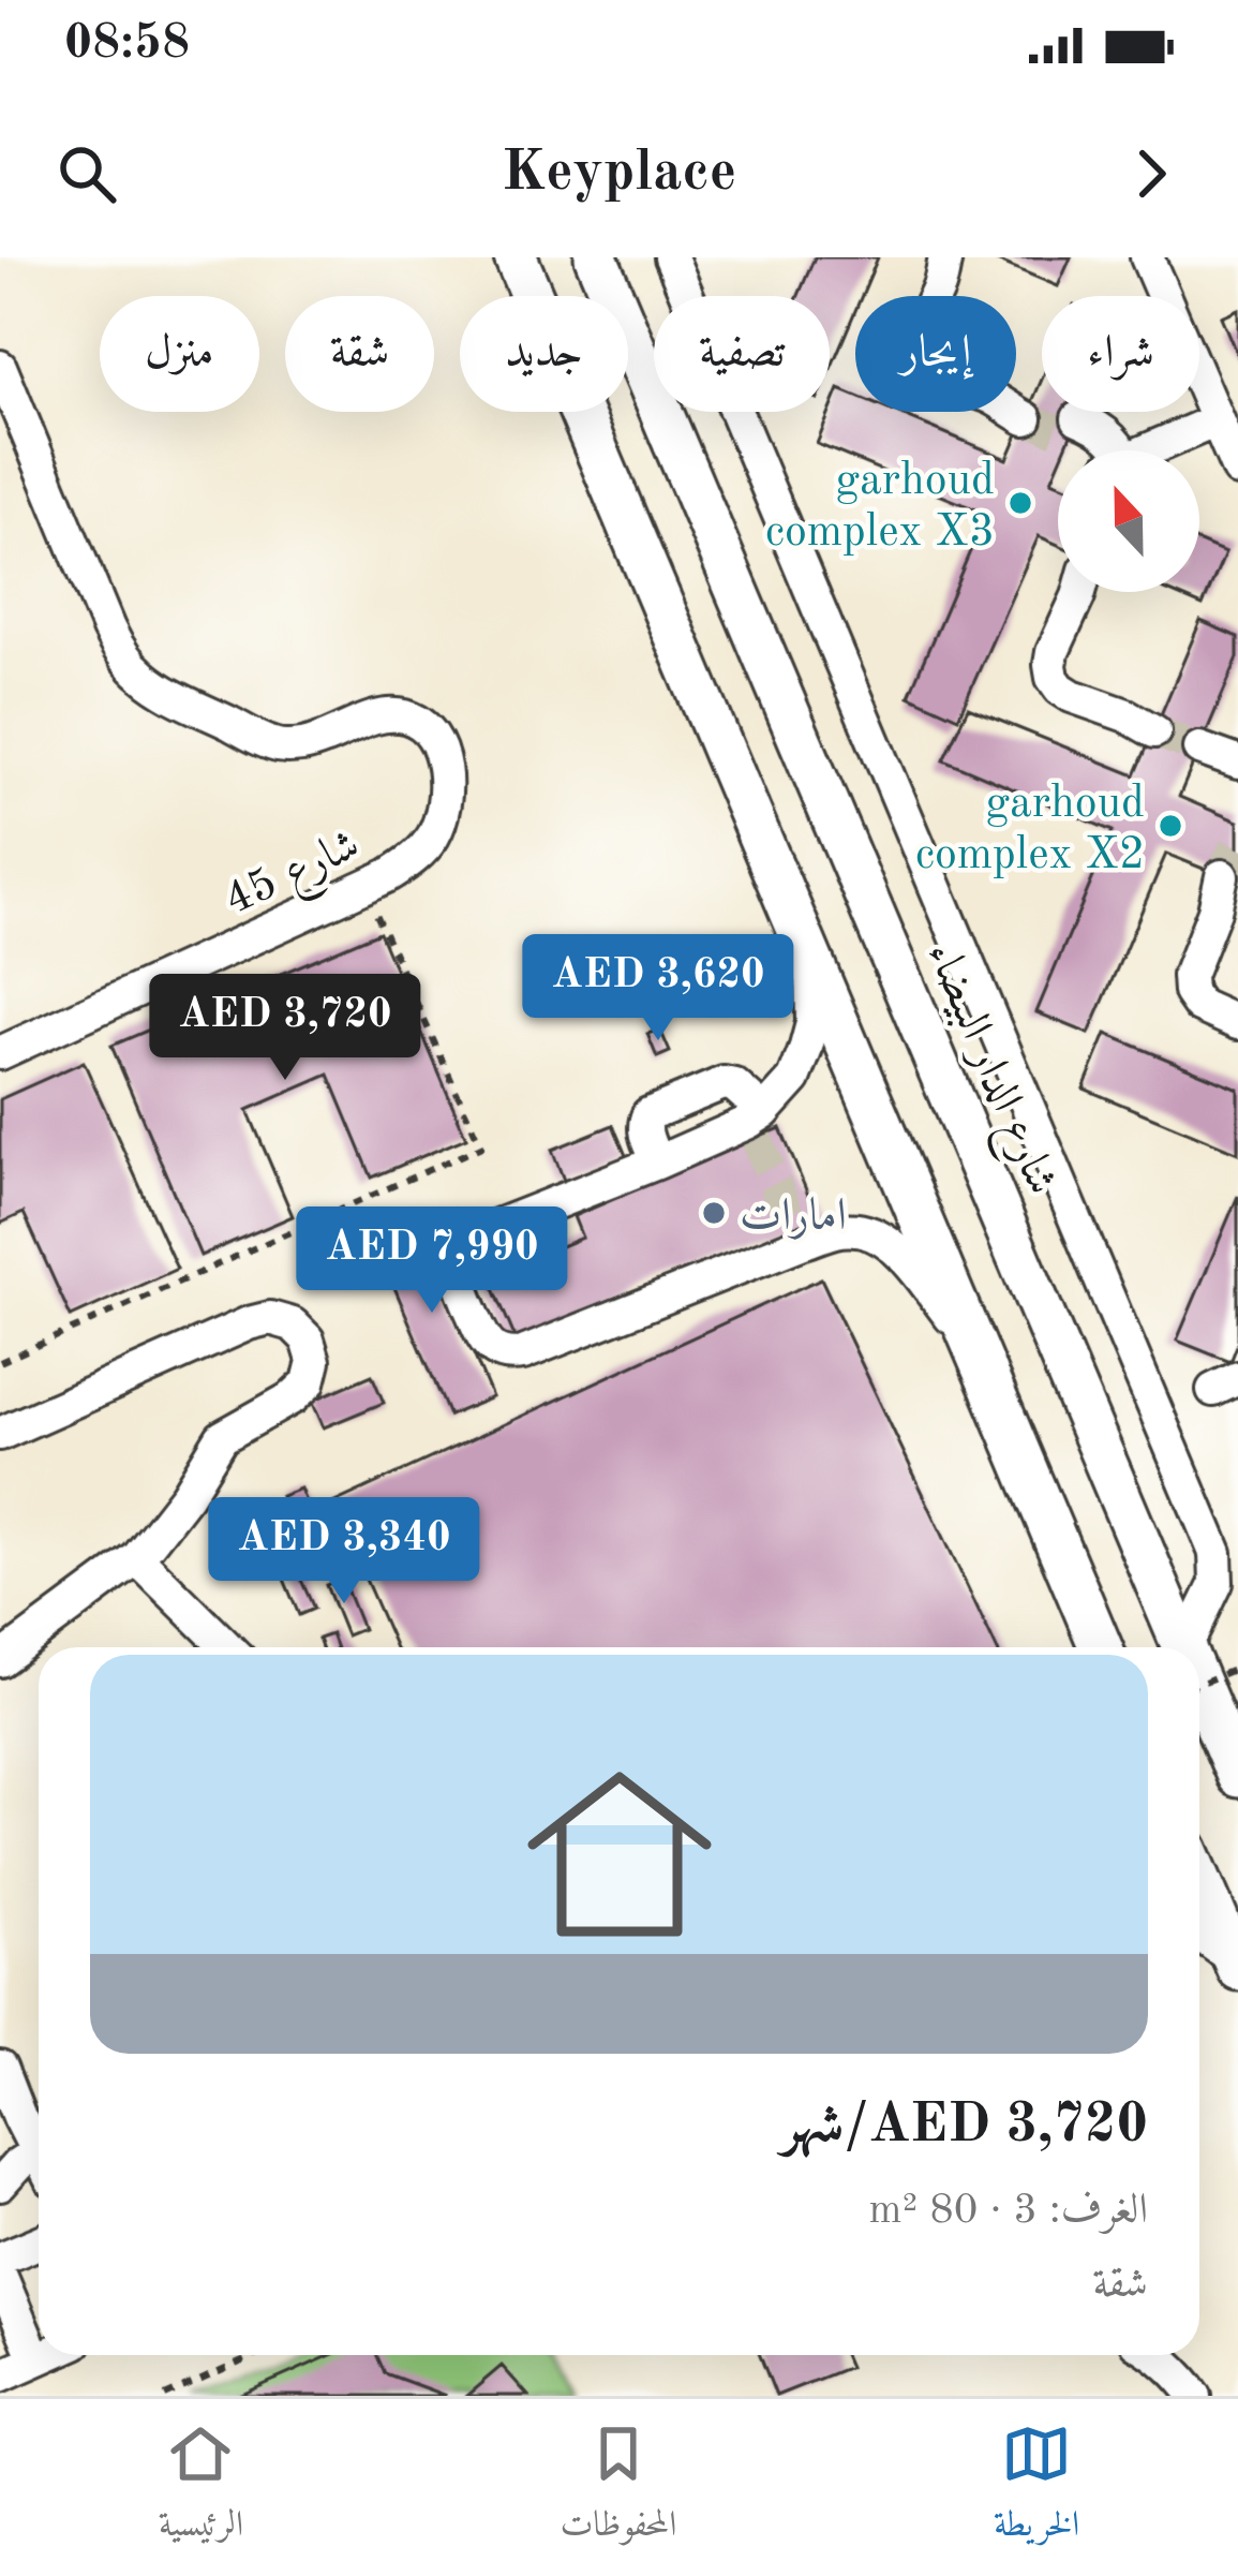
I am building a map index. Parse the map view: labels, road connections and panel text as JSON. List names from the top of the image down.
{
  "streets": {
    "main road": ["شارع الدار البيضاء"],
    "street": ["شارع 45"]
  },
  "places": ["garhoud complex X3", "garhoud complex X2", "امارات"],
  "north": "top",
  "page": {
    "status": "08:58",
    "header": "Keyplace",
    "chip": [
      "شراء",
      "إيجار",
      "تصفية",
      "جديد",
      "شقة",
      "منزل"
    ],
    "price": [
      "AED 3,620",
      "AED 3,720",
      "AED 7,990",
      "AED 3,340"
    ],
    "list": [
      {
        "name": "AED 3,720/شهر",
        "note": "الغرف: 3 · 80 m² · شقة"
      }
    ],
    "tabs": ["الخريطة", "المحفوظات", "الرئيسية"]
  }
}
